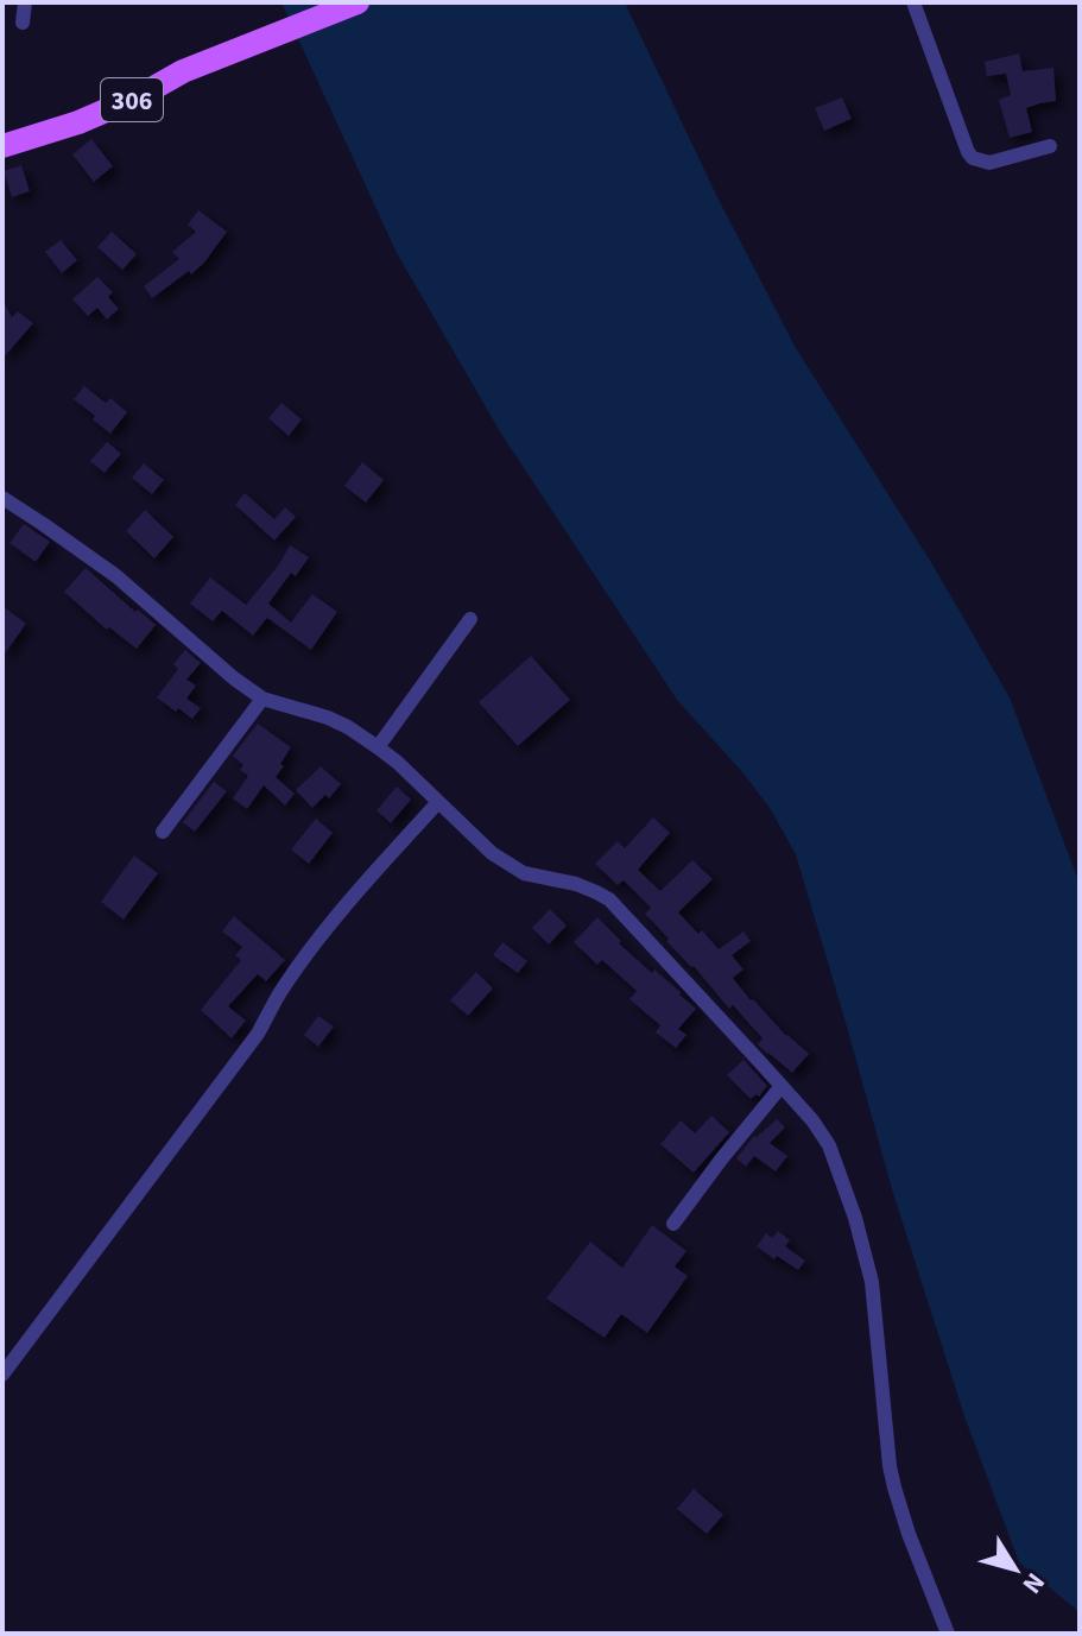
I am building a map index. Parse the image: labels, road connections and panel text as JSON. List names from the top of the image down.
{
  "streets": {
    "main road": ["306"]
  },
  "north": "bottom right"
}
